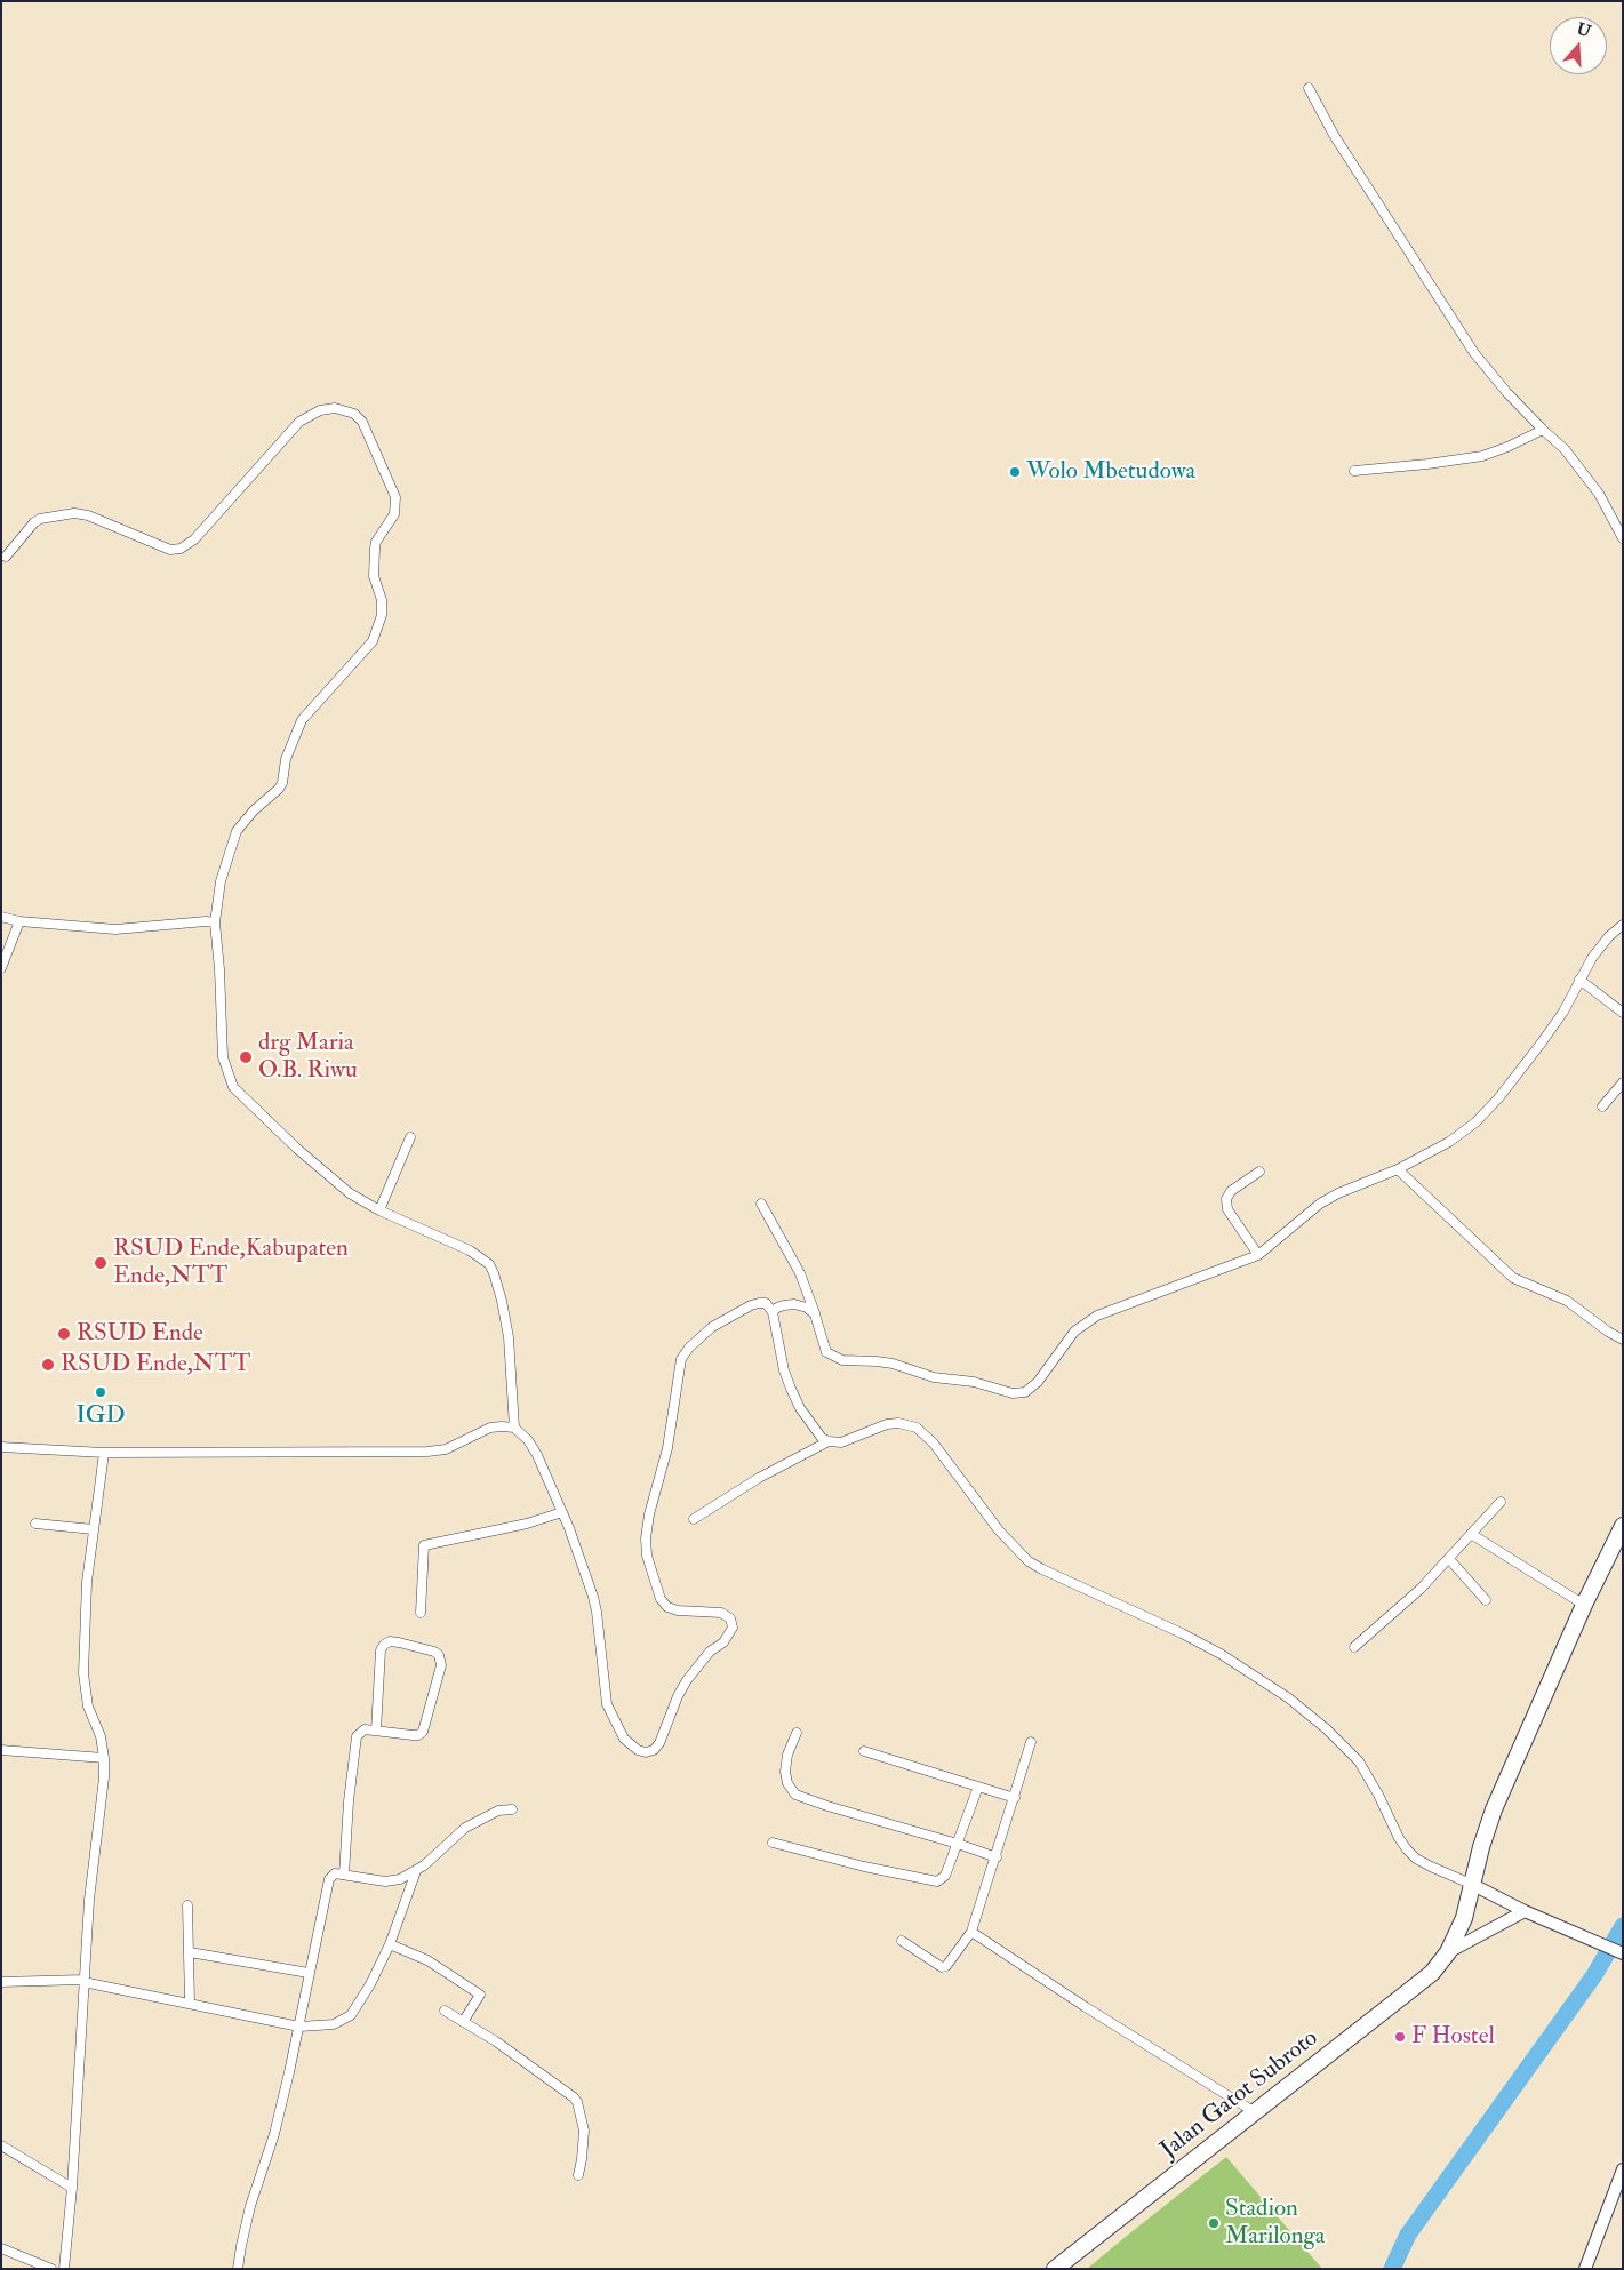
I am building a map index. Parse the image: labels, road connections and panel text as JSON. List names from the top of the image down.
{
  "streets": {
    "highway": ["Jalan Gatot Subroto"]
  },
  "places": [
    "Wolo Mbetudowa",
    "drg Maria O.B. Riwu",
    "RSUD Ende,Kabupaten Ende,NTT",
    "RSUD Ende",
    "RSUD Ende,NTT",
    "IGD",
    "F Hostel",
    "Stadion Marilonga"
  ],
  "north": "top"
}
